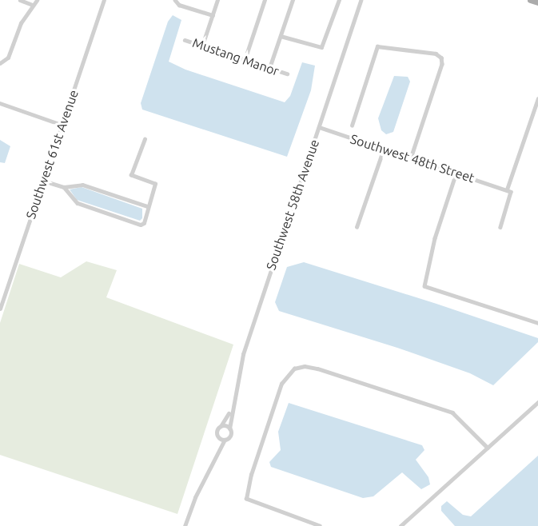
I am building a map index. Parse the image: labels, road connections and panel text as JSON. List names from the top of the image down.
{
  "streets": {
    "street": [
      "Mustang Manor",
      "Southwest 61st Avenue",
      "Southwest 48th Street",
      "Southwest 58th Avenue"
    ]
  },
  "crossings": [
    ["Southwest 48th Street", "Southwest 58th Avenue"]
  ]
}
